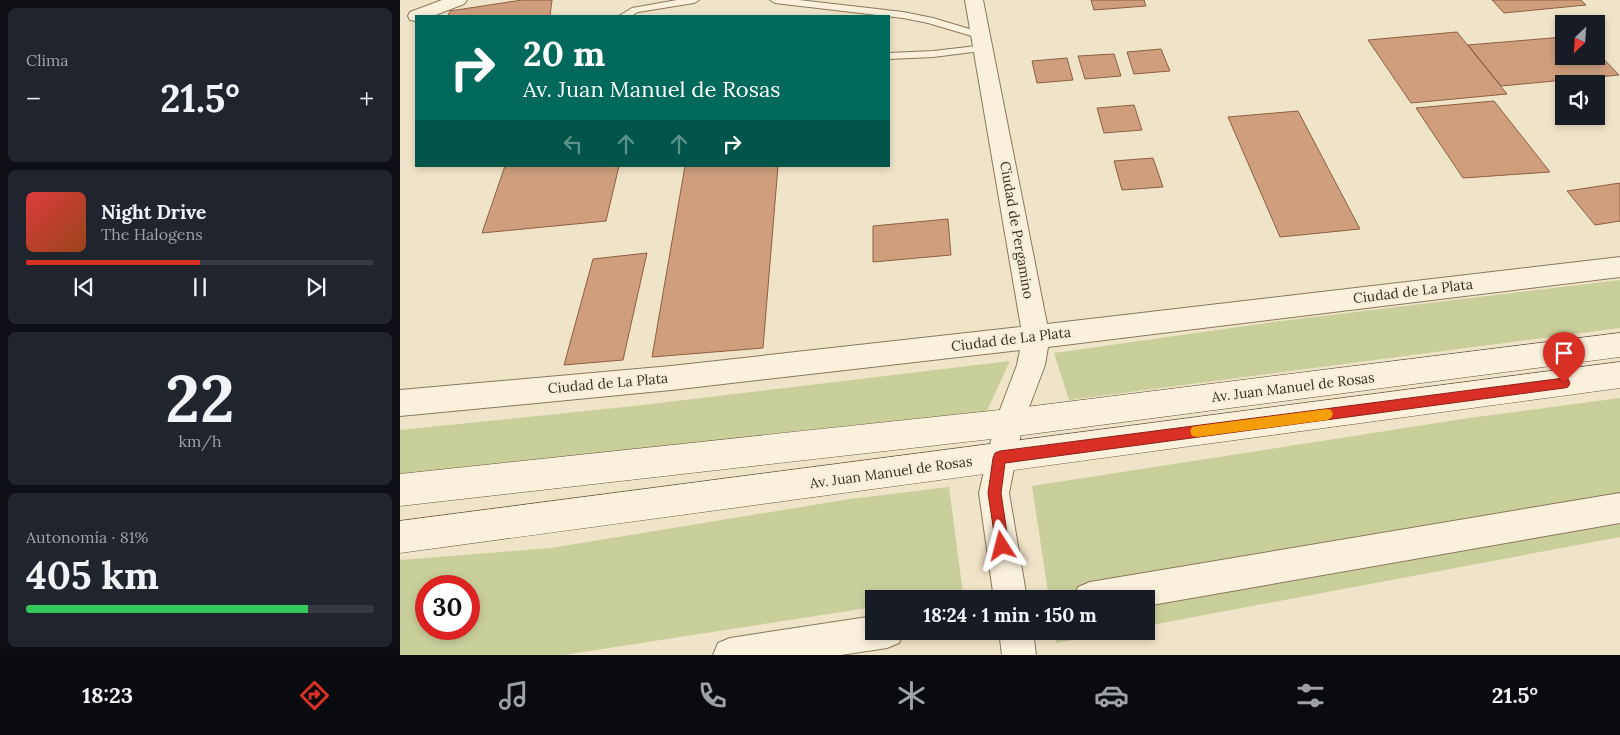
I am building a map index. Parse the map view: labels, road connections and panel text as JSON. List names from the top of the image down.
{
  "streets": {
    "main road": ["Av. Juan Manuel de Rosas"],
    "street": ["Ciudad de Pergamino", "Ciudad de La Plata"]
  },
  "crossings": [
    ["Ciudad de Pergamino", "Ciudad de La Plata"],
    ["Ciudad de Pergamino", "Av. Juan Manuel de Rosas"]
  ],
  "north": "bottom left",
  "page": {
    "tile": [
      "Clima",
      ["22", "km/h"],
      ["Autonomía · 81%", "405 km"]
    ],
    "turn": ["20 m", "Av. Juan Manuel de Rosas"],
    "heat": ["−", "21.5°", "+"],
    "song": ["Night Drive", "The Halogens"],
    "limit": "30",
    "trip": "18:24 · 1 min · 150 m",
    "tabs": ["18:23", "21.5°"]
  }
}
